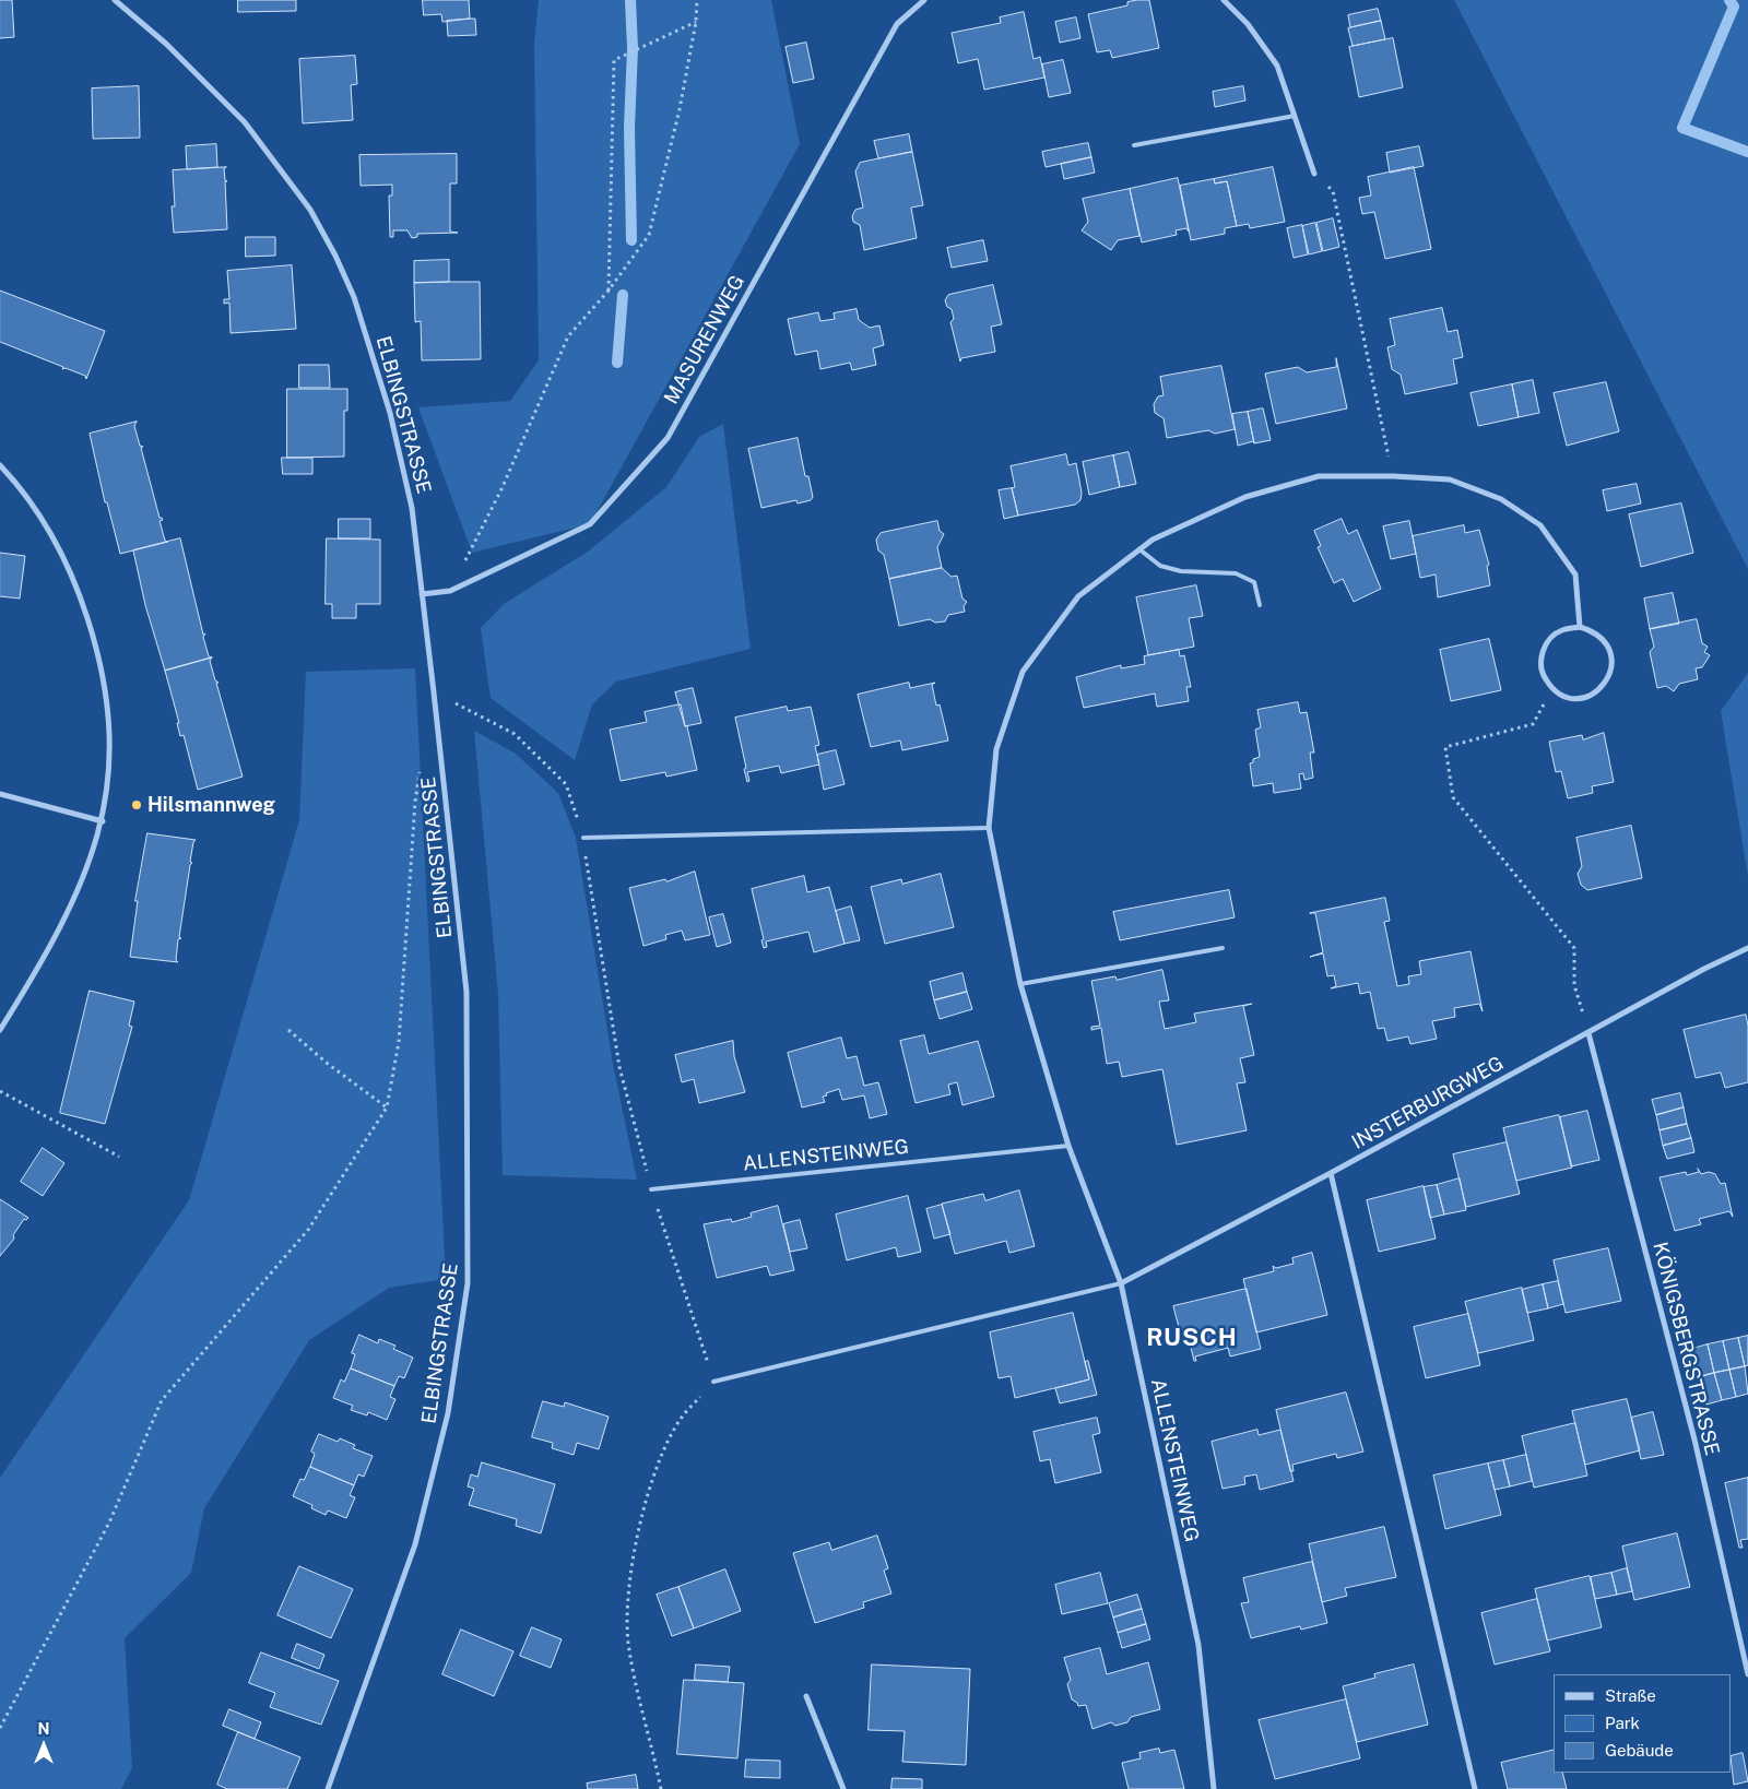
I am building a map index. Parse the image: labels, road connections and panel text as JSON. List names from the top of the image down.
{
  "streets": {
    "street": [
      "MASURENWEG",
      "ELBINGSTRASSE",
      "INSTERBURGWEG",
      "ALLENSTEINWEG",
      "KÖNIGSBERGSTRASSE"
    ]
  },
  "crossings": [
    ["MASURENWEG", "ELBINGSTRASSE"],
    ["INSTERBURGWEG", "ALLENSTEINWEG"],
    ["INSTERBURGWEG", "KÖNIGSBERGSTRASSE"]
  ],
  "districts": ["RUSCH"],
  "places": ["Hilsmannweg"],
  "legend": ["Straße", "Park", "Gebäude"],
  "north": "top"
}
